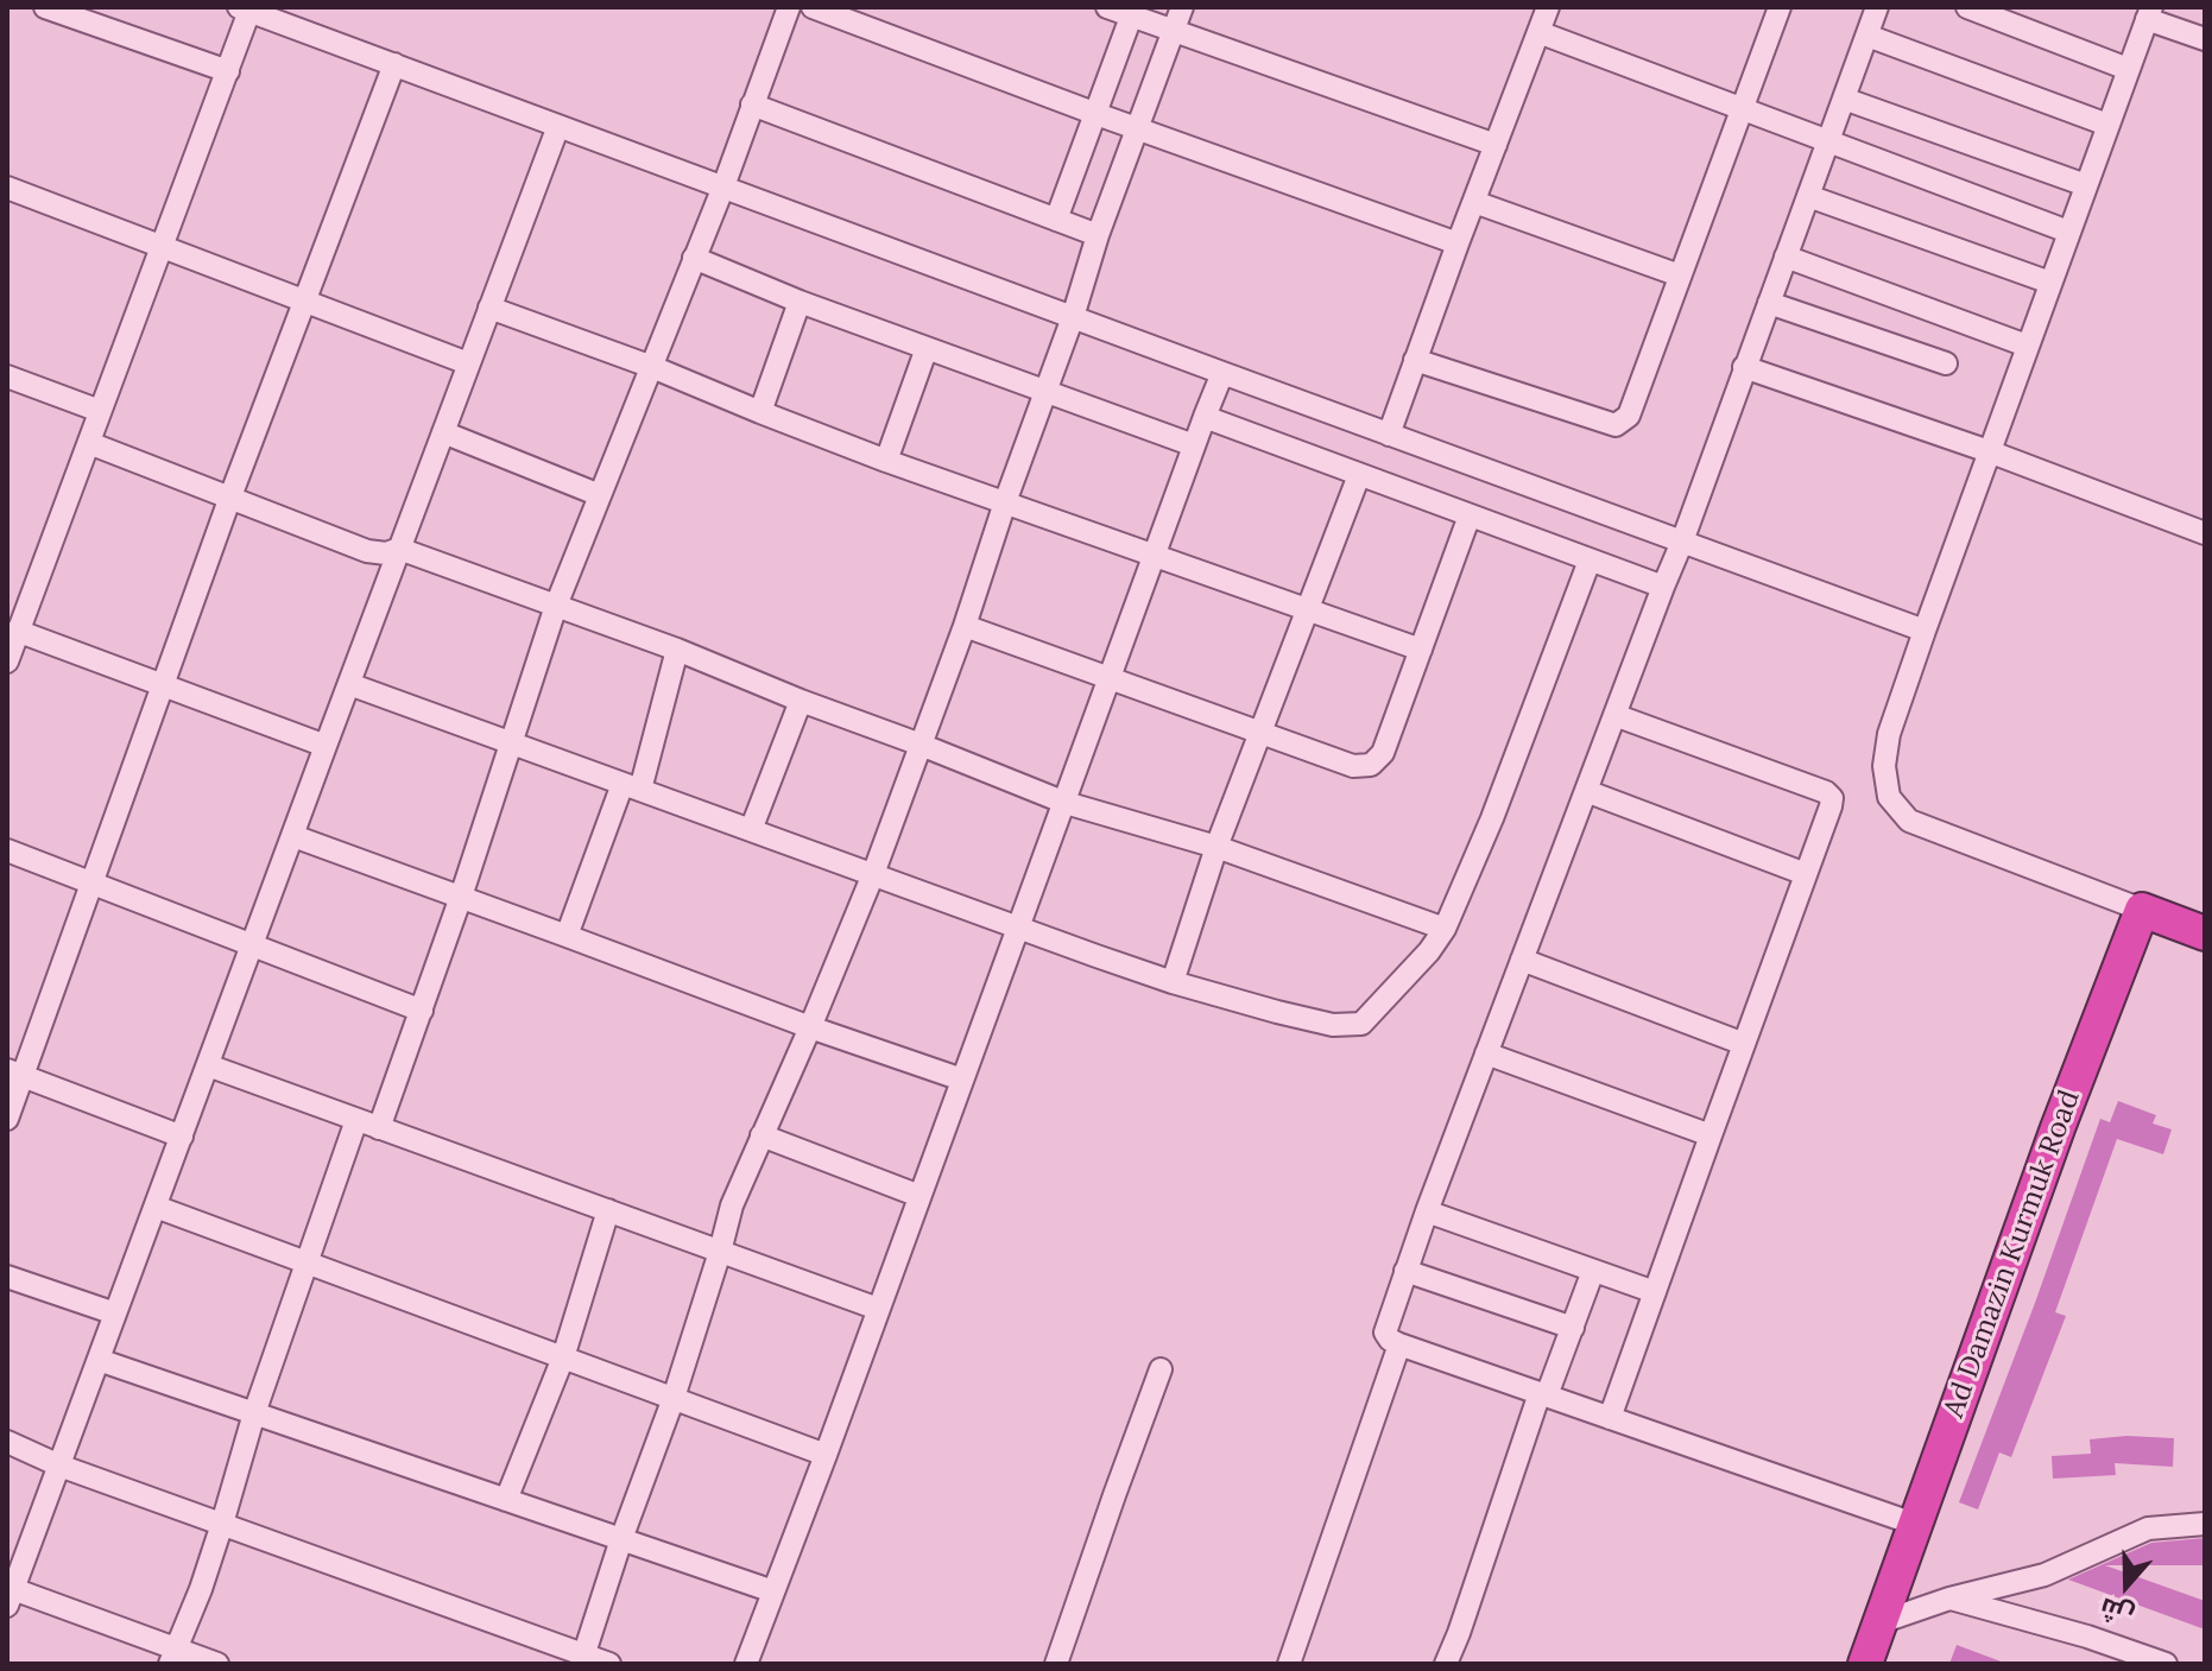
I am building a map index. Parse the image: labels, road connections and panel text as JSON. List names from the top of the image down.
{
  "streets": {
    "highway": ["Ad Damazin Kurmuk Road"]
  },
  "north": "bottom"
}
